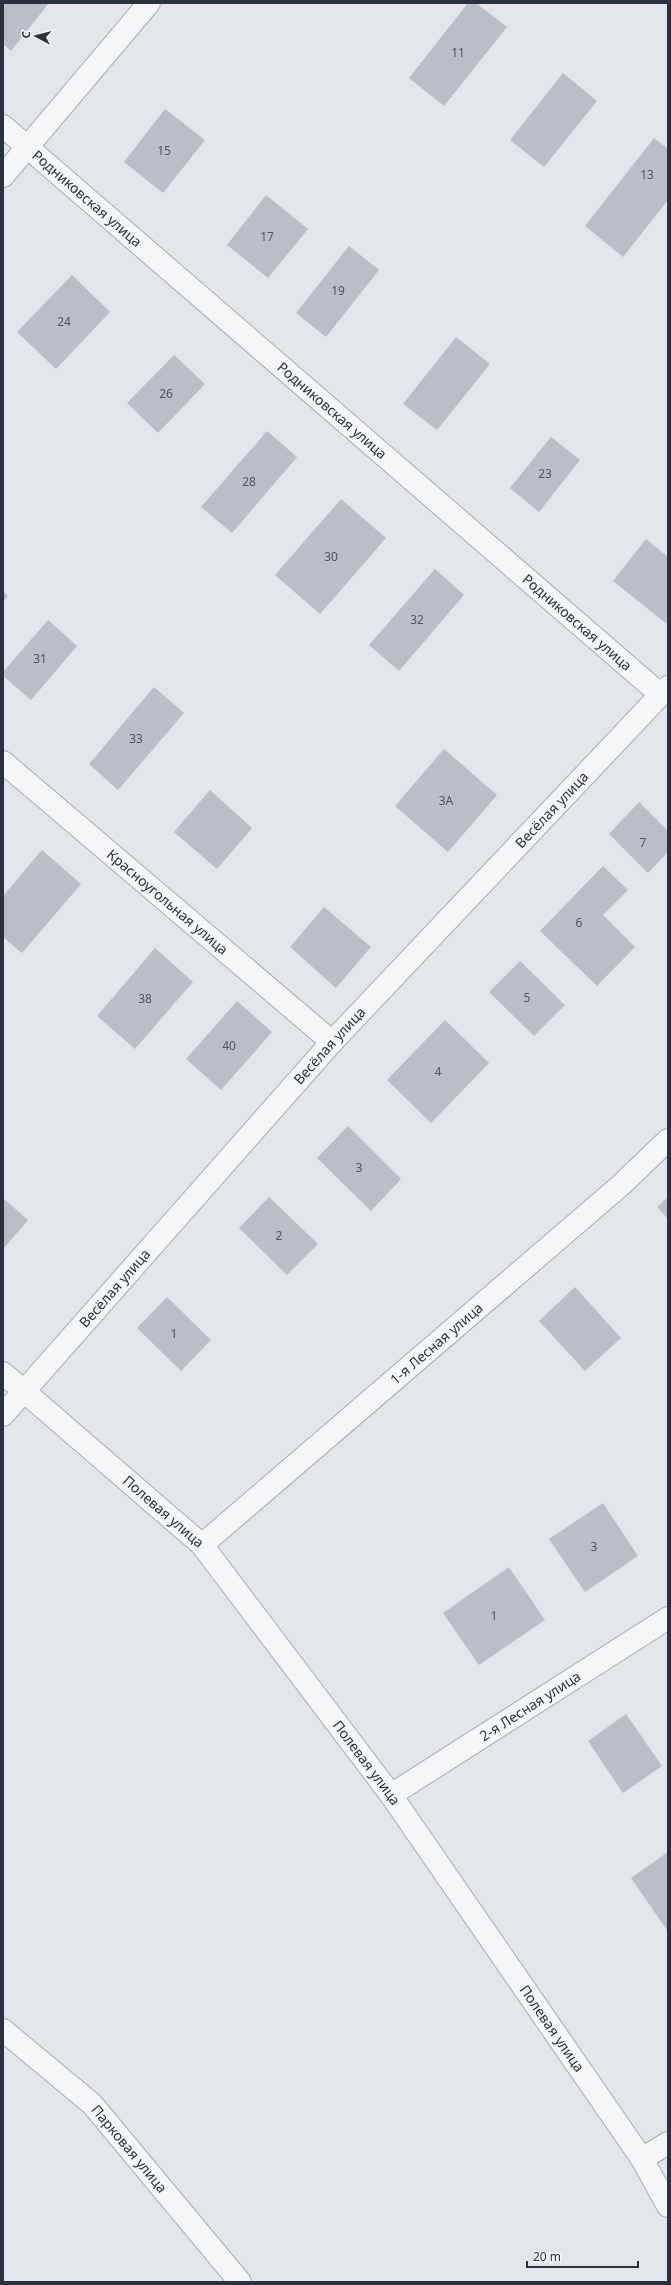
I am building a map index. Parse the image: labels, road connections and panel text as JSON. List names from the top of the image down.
{
  "streets": {
    "street": [
      "Родниковская улица",
      "Весёлая улица",
      "Красноугольная улица",
      "1-я Лесная улица",
      "Полевая улица",
      "2-я Лесная улица",
      "Парковая улица"
    ]
  },
  "crossings": [
    ["Родниковская улица", "Весёлая улица"],
    ["Весёлая улица", "Красноугольная улица"],
    ["Весёлая улица", "Полевая улица"],
    ["1-я Лесная улица", "Полевая улица"],
    ["Полевая улица", "2-я Лесная улица"]
  ],
  "house_numbers": [
    "11",
    "15",
    "13",
    "17",
    "19",
    "24",
    "26",
    "23",
    "28",
    "30",
    "32",
    "31",
    "33",
    "3А",
    "7",
    "6",
    "5",
    "38",
    "40",
    "4",
    "3",
    "2",
    "1",
    "3",
    "1"
  ],
  "scale_bar": "20 m",
  "north": "left"
}
